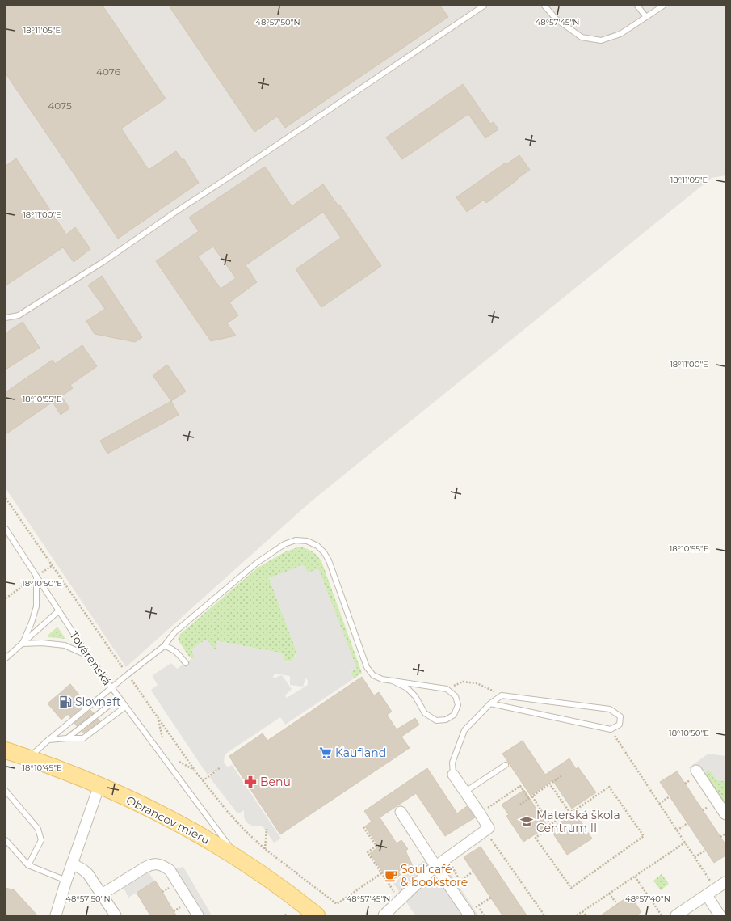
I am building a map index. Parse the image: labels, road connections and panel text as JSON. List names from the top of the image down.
{
  "streets": {
    "main road": ["Obrancov mieru"],
    "lane": ["Továrenská"]
  },
  "crossings": [
    ["Továrenská", "Obrancov mieru"]
  ],
  "places": {
    "fuel station": ["Slovnaft"],
    "supermarket": ["Kaufland"],
    "pharmacy": ["Benu"],
    "school or university": ["Materská škola Centrum II"],
    "cafe": ["Soul café & bookstore"]
  },
  "house_numbers": ["4076", "4075"],
  "coordinates": [
    "48°57'50\"N",
    "48°57'45\"N",
    "18°11'05\"E",
    "18°11'00\"E",
    "18°10'55\"E",
    "18°10'50\"E",
    "18°10'45\"E",
    "48°57'40\"N"
  ]
}
